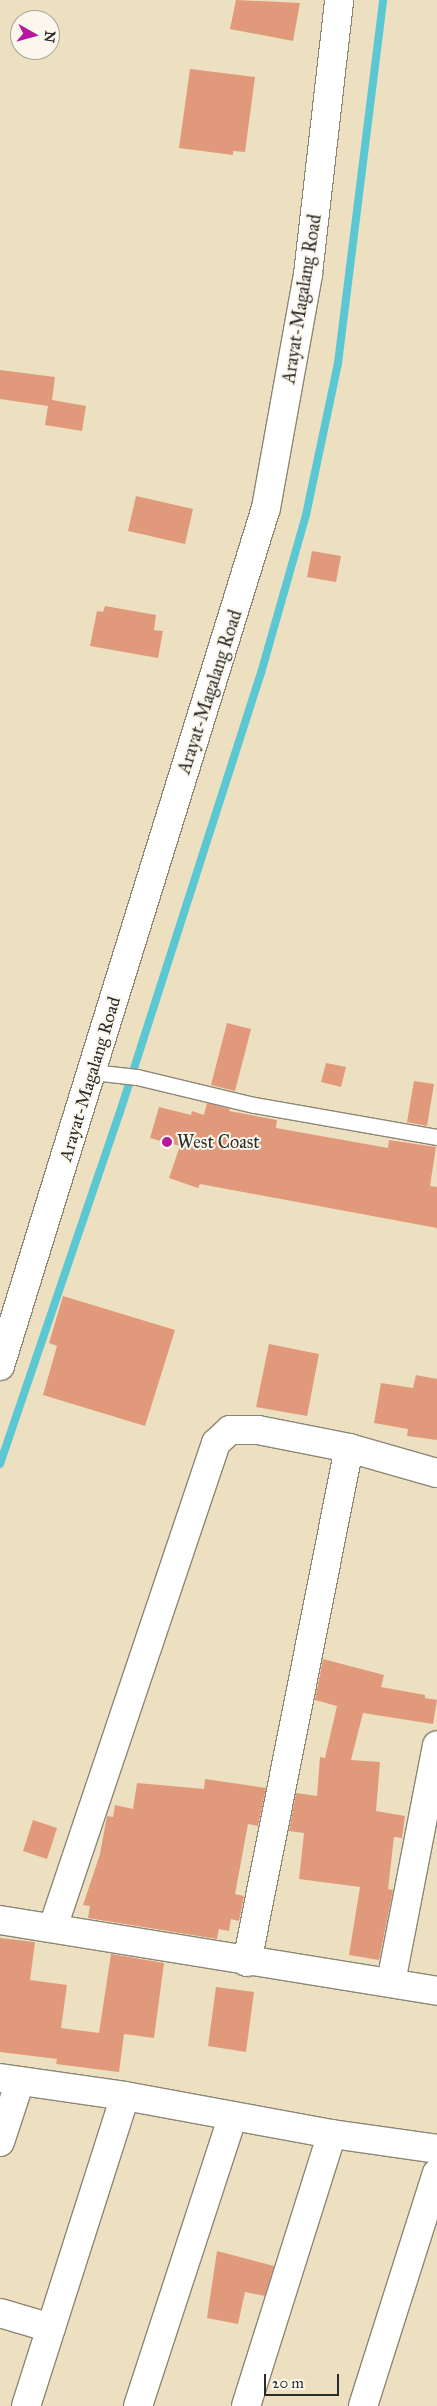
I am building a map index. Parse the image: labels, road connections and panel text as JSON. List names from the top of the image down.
{
  "streets": {
    "street": ["Arayat-Magalang Road"]
  },
  "places": ["West Coast"],
  "scale_bar": "20 m",
  "north": "right"
}
